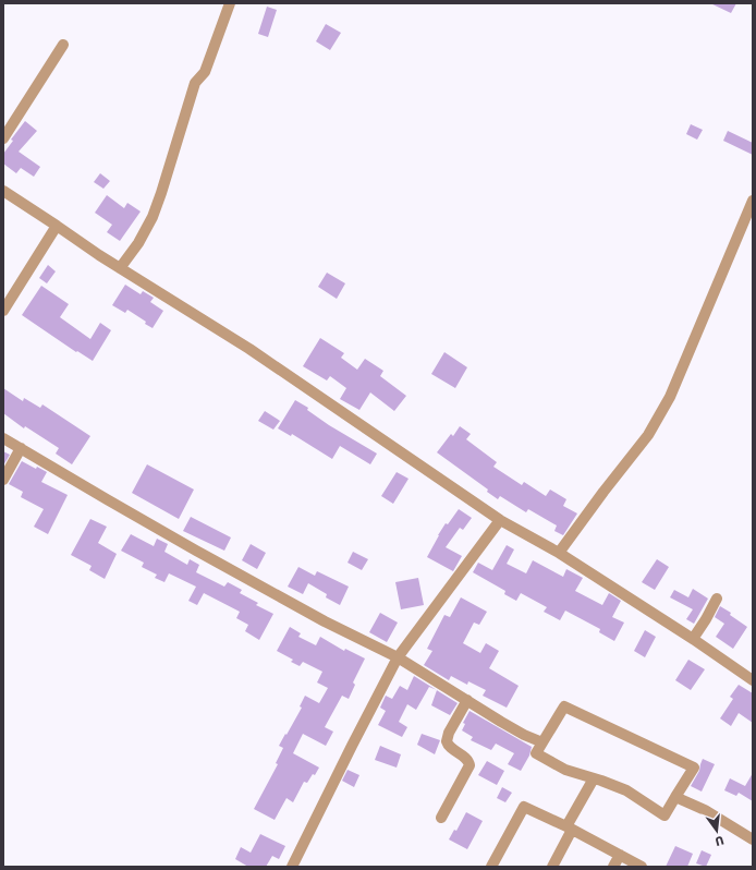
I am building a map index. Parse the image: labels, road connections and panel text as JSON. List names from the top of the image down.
{
  "north": "bottom"
}
